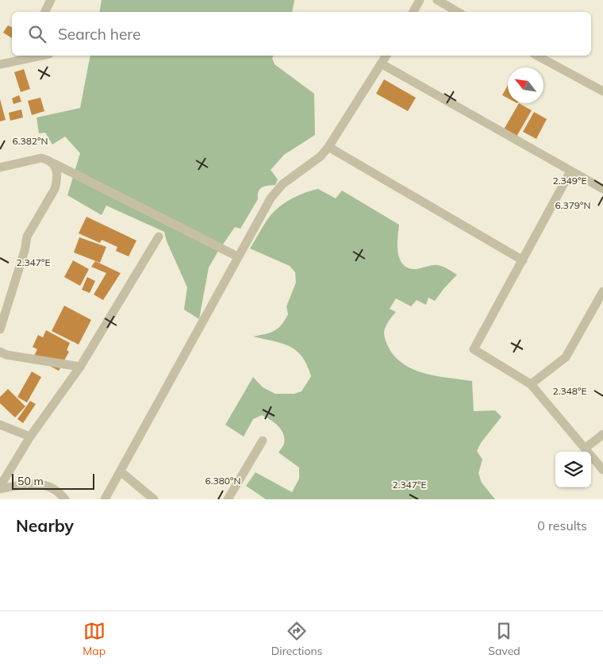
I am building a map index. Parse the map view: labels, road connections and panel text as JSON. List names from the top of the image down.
{
  "scale_bar": "50 m",
  "north": "top left",
  "page": {
    "search": "Search here",
    "scale": "50 m",
    "heading": ["Nearby", "0 results"],
    "nav": ["Map", "Directions", "Saved"]
  },
  "coordinates": [
    "6.382°N",
    "2.349°E",
    "6.379°N",
    "2.347°E",
    "2.348°E",
    "6.380°N"
  ]
}
